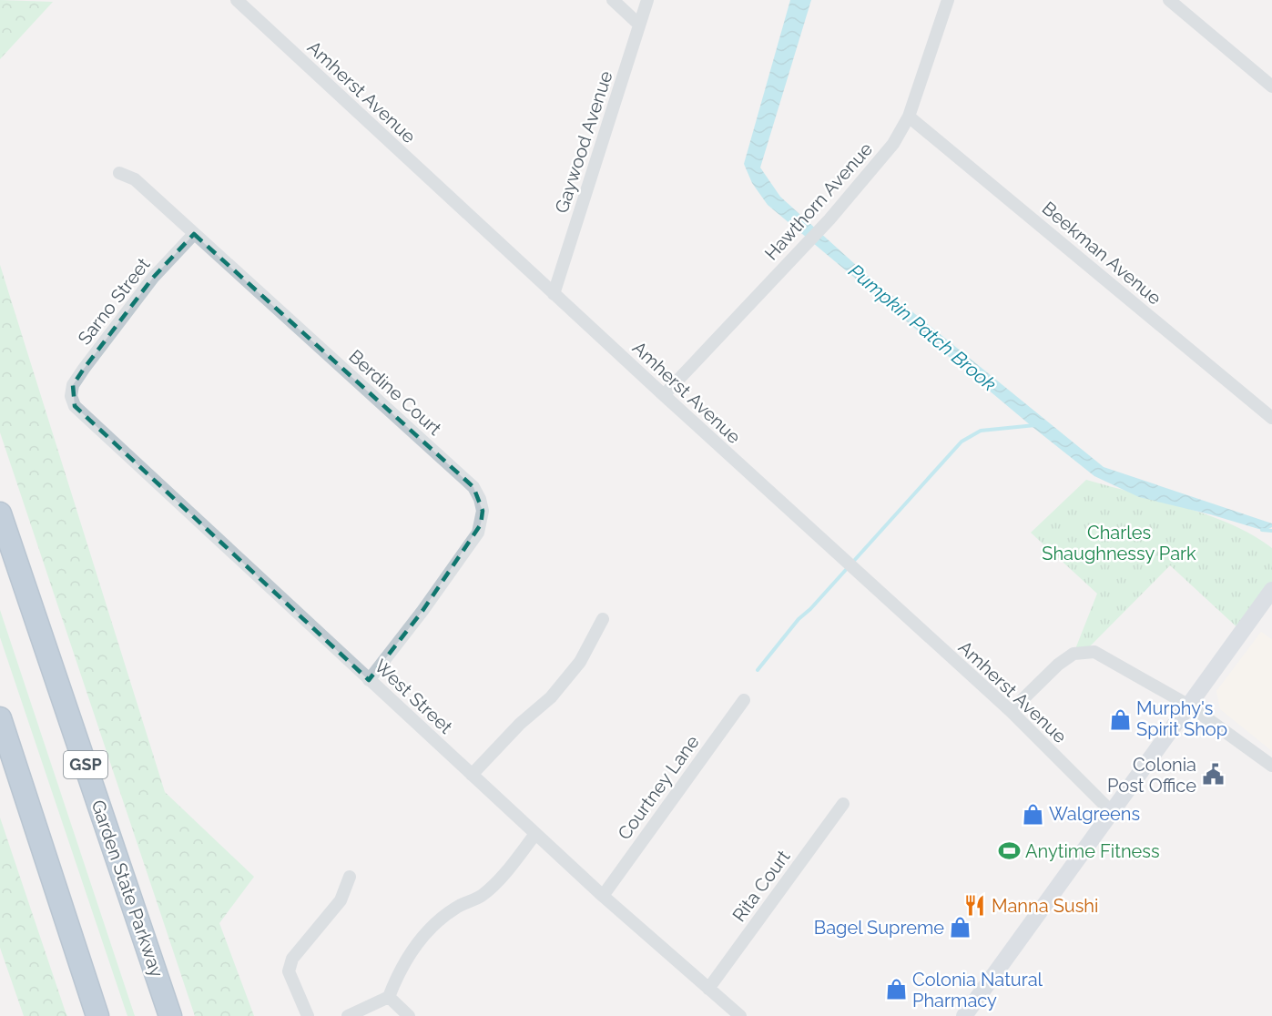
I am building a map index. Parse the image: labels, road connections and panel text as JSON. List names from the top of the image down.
{
  "streets": {
    "highway": ["GSP", "Garden State Parkway"],
    "street": [
      "Amherst Avenue",
      "Gaywood Avenue",
      "Hawthorn Avenue",
      "Beekman Avenue",
      "Sarno Street",
      "Berdine Court",
      "West Street",
      "Courtney Lane",
      "Rita Court"
    ]
  },
  "crossings": [
    ["Amherst Avenue", "Gaywood Avenue"],
    ["Amherst Avenue", "Hawthorn Avenue"],
    ["Hawthorn Avenue", "Beekman Avenue"],
    ["Sarno Street", "Berdine Court"],
    ["Sarno Street", "West Street"],
    ["Berdine Court", "West Street"],
    ["West Street", "Courtney Lane"],
    ["West Street", "Rita Court"]
  ],
  "water": ["Pumpkin Patch Brook"],
  "parks": ["Charles Shaughnessy Park"],
  "places": {
    "shop": [
      "Murphy's Spirit Shop",
      "Walgreens",
      "Bagel Supreme",
      "Colonia Natural Pharmacy"
    ],
    "public building": ["Colonia Post Office"],
    "sports": ["Anytime Fitness"],
    "restaurant": ["Manna Sushi"]
  }
}
